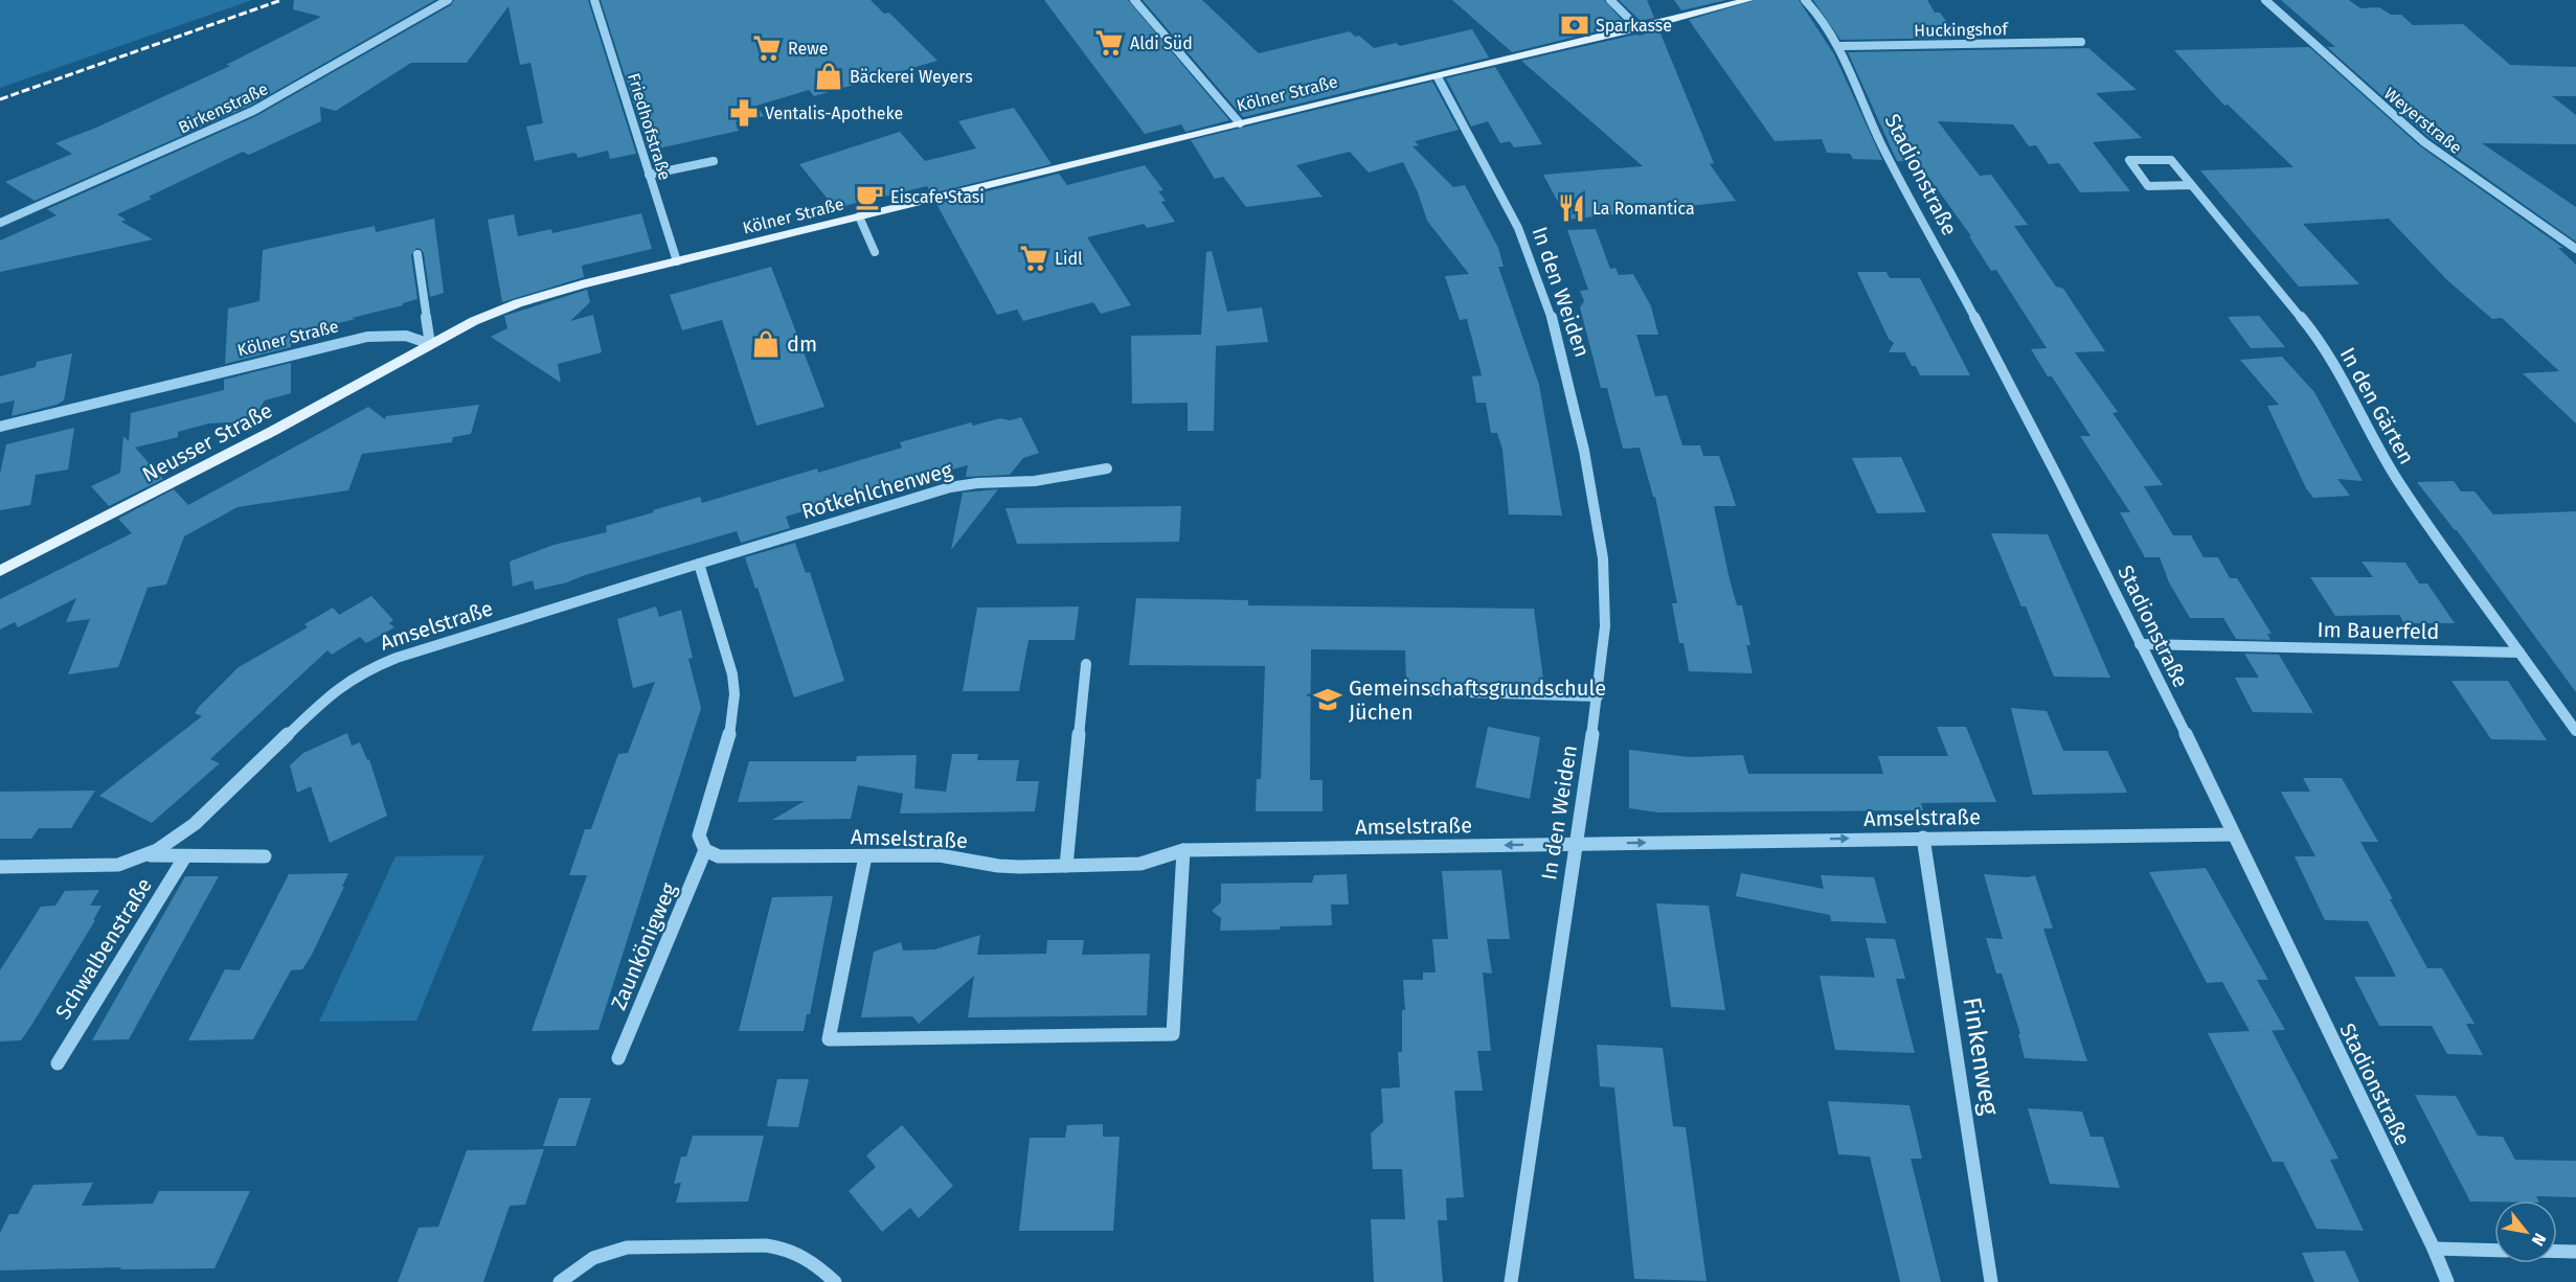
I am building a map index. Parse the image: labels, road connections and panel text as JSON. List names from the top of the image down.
{
  "streets": {
    "main road": ["Kölner Straße", "Neusser Straße"],
    "street": [
      "Huckingshof",
      "Birkenstraße",
      "Weyerstraße",
      "Friedhofstraße",
      "Stadionstraße",
      "In den Weiden",
      "In den Gärten",
      "Rotkehlchenweg",
      "Amselstraße",
      "Im Bauerfeld",
      "Zaunkönigweg",
      "Schwalbenstraße",
      "Finkenweg"
    ]
  },
  "crossings": [
    ["Huckingshof", "Stadionstraße"],
    ["Kölner Straße", "Friedhofstraße"],
    ["Kölner Straße", "In den Weiden"],
    ["Kölner Straße", "Neusser Straße"],
    ["Stadionstraße", "Amselstraße"],
    ["Stadionstraße", "Im Bauerfeld"],
    ["In den Weiden", "Amselstraße"],
    ["In den Gärten", "Im Bauerfeld"],
    ["Rotkehlchenweg", "Amselstraße"],
    ["Amselstraße", "Zaunkönigweg"],
    ["Amselstraße", "Schwalbenstraße"],
    ["Amselstraße", "Finkenweg"]
  ],
  "places": {
    "bank": ["Sparkasse"],
    "supermarket": ["Aldi Süd", "Rewe", "Lidl"],
    "shop": ["Bäckerei Weyers", "dm"],
    "pharmacy": ["Ventalis-Apotheke"],
    "cafe": ["Eiscafe Stasi"],
    "restaurant": ["La Romantica"],
    "school or university": ["Gemeinschaftsgrundschule Jüchen"]
  },
  "north": "bottom right"
}
